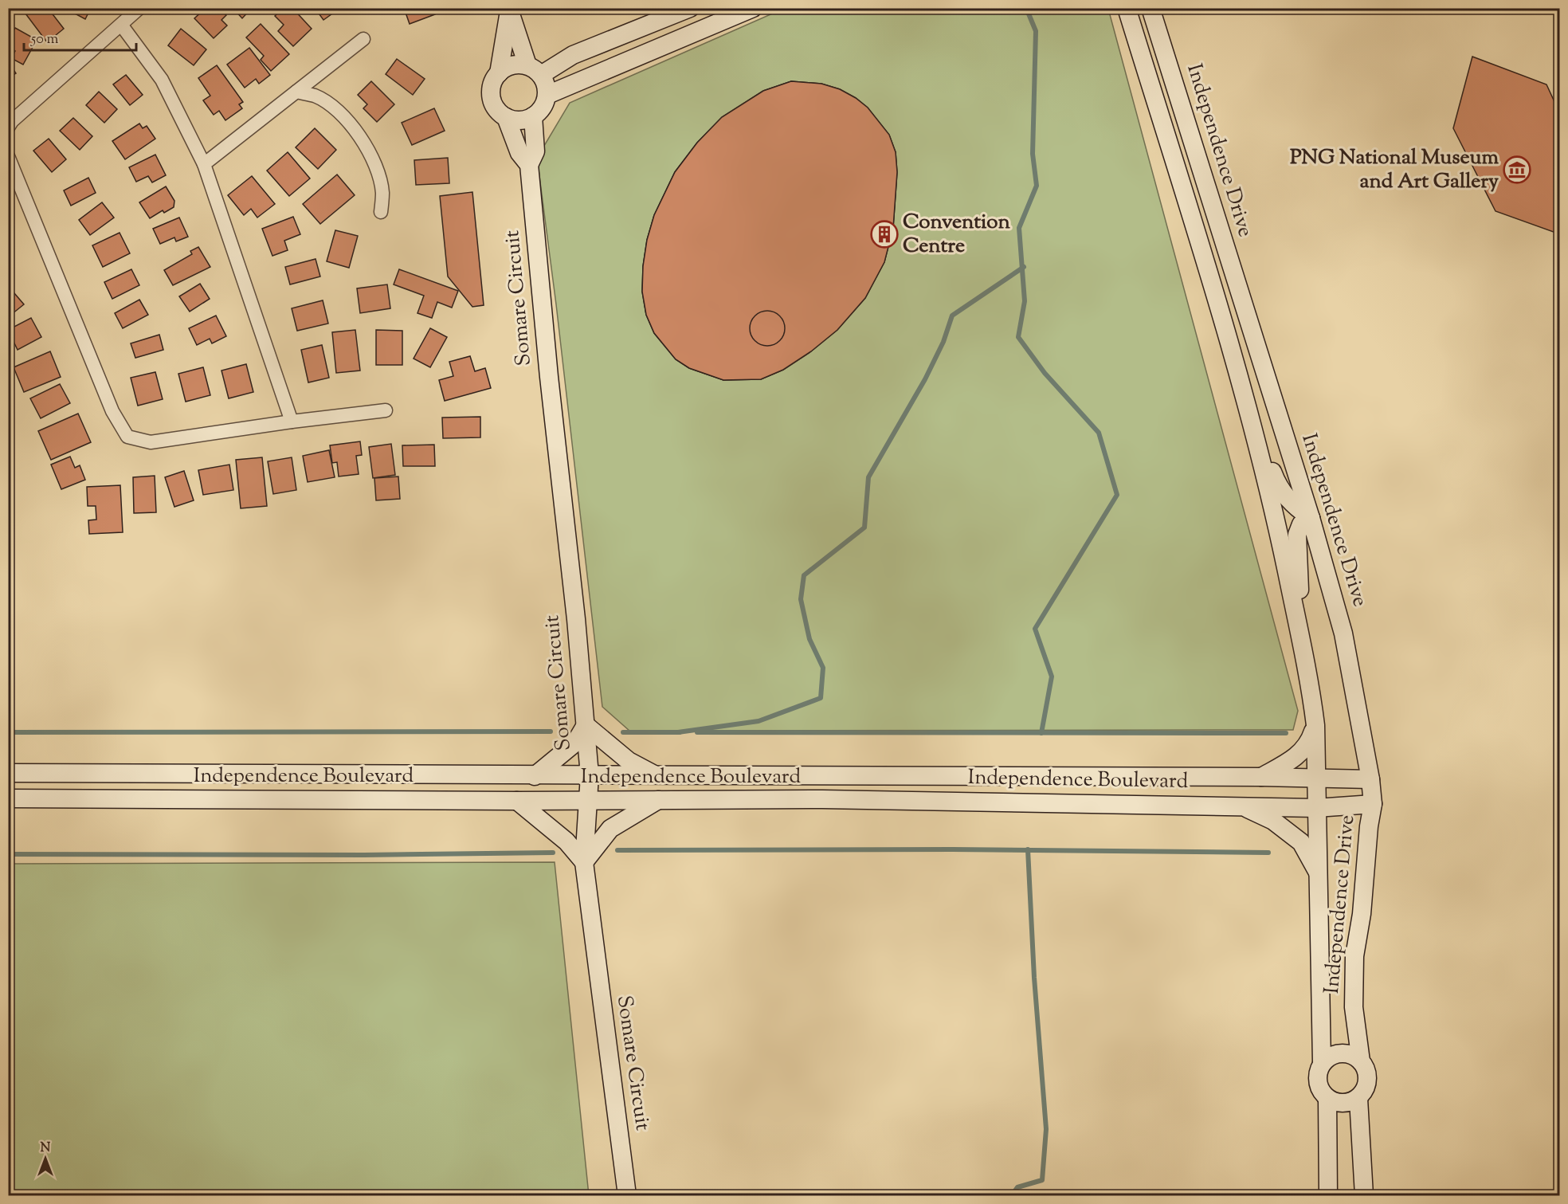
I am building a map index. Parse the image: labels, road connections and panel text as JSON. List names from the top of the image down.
{
  "streets": {
    "street": ["Independence Drive", "Somare Circuit", "Independence Boulevard"]
  },
  "crossings": [
    ["Independence Drive", "Independence Boulevard"],
    ["Somare Circuit", "Independence Boulevard"]
  ],
  "places": {
    "museum": ["PNG National Museum and Art Gallery"],
    "building": ["Convention Centre"]
  },
  "scale_bar": "50 m",
  "north": "top"
}
